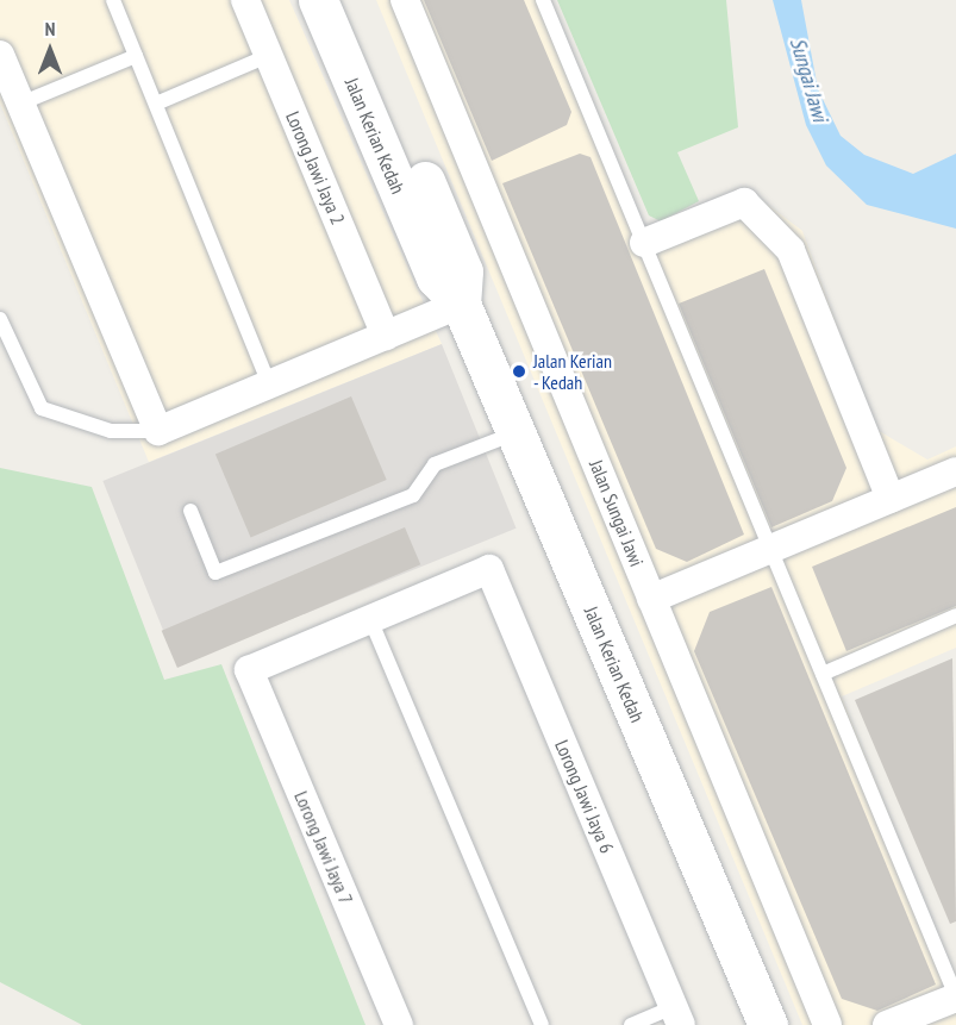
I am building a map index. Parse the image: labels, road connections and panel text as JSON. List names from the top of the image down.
{
  "streets": {
    "main road": ["Jalan Kerian Kedah"],
    "street": [
      "Lorong Jawi Jaya 2",
      "Jalan Sungai Jawi",
      "Lorong Jawi Jaya 6",
      "Lorong Jawi Jaya 7"
    ]
  },
  "crossings": [
    ["Lorong Jawi Jaya 6", "Lorong Jawi Jaya 7"]
  ],
  "water": ["Sungai Jawi"],
  "places": ["Jalan Kerian - Kedah"],
  "north": "top"
}
